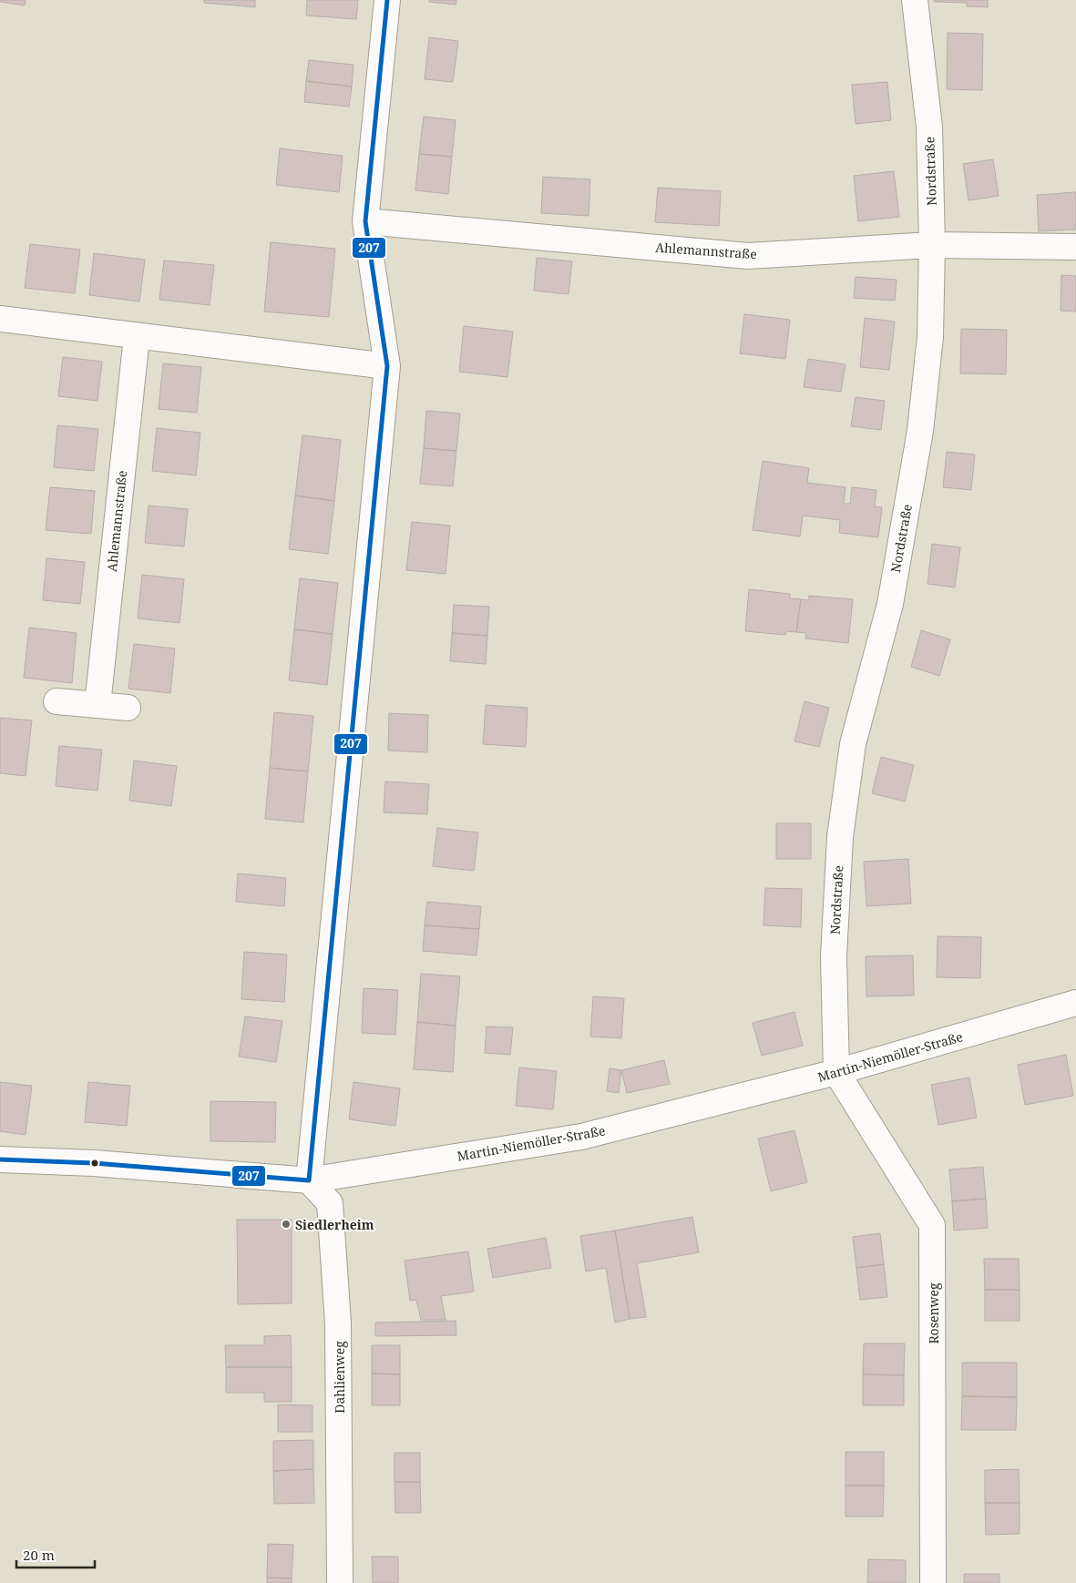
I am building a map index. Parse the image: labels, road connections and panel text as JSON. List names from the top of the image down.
{
  "streets": {
    "street": [
      "Nordstraße",
      "Ahlemannstraße",
      "Martin-Niemöller-Straße",
      "Rosenweg",
      "Dahlienweg"
    ]
  },
  "crossings": [
    ["Nordstraße", "Ahlemannstraße"],
    ["Nordstraße", "Martin-Niemöller-Straße"],
    ["Nordstraße", "Rosenweg"],
    ["Martin-Niemöller-Straße", "Rosenweg"],
    ["Martin-Niemöller-Straße", "Dahlienweg"]
  ],
  "places": ["Siedlerheim"],
  "lines": ["transit line 207"],
  "scale_bar": "20 m"
}
